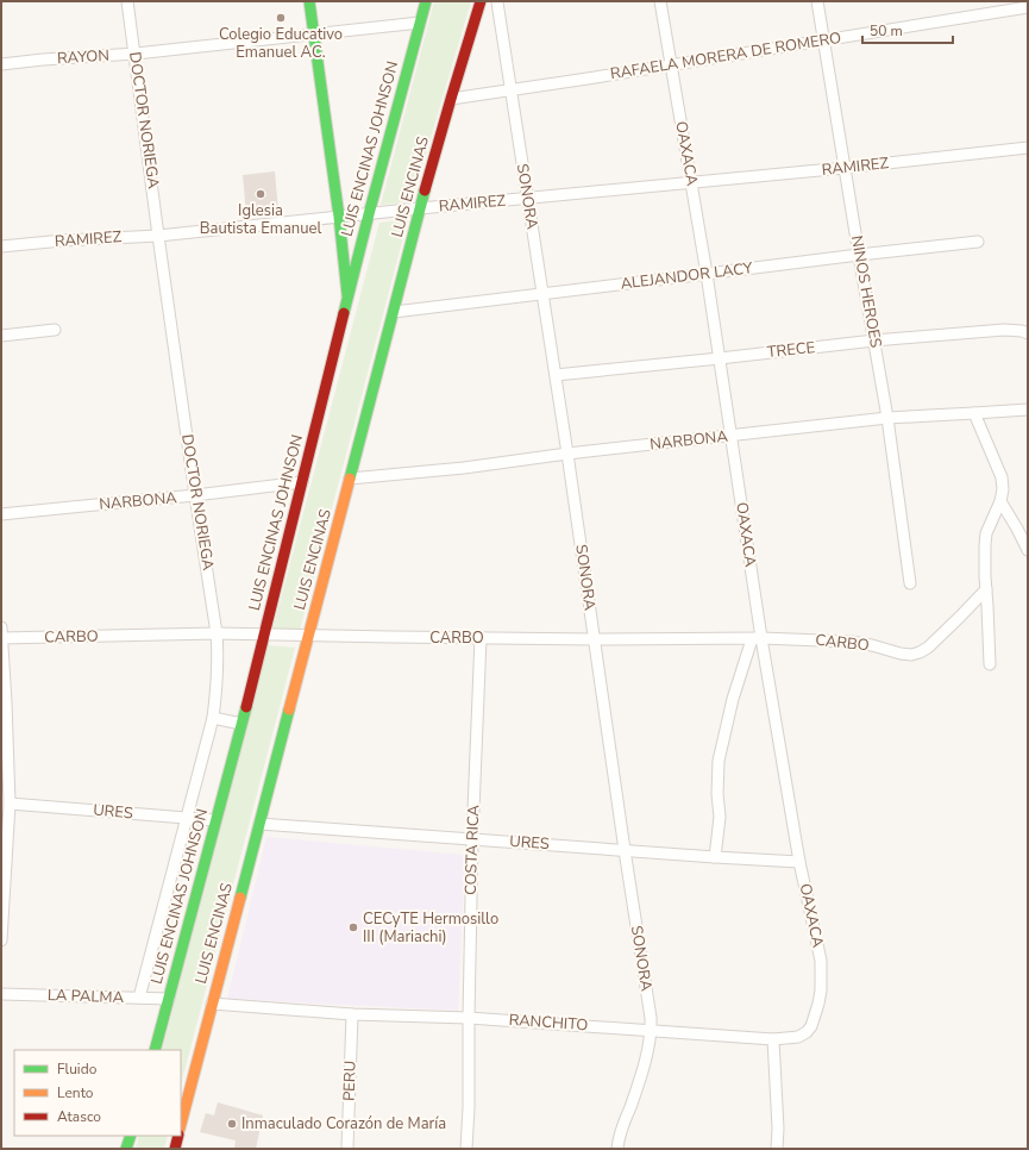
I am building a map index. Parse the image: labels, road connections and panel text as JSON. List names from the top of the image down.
{
  "streets": {
    "main road": ["LUIS ENCINAS JOHNSON", "LUIS ENCINAS"],
    "street": [
      "RAFAELA MORERA DE ROMERO",
      "RAYON",
      "DOCTOR NORIEGA",
      "OAXACA",
      "RAMIREZ",
      "SONORA",
      "ALEJANDOR LACY",
      "NINOS HEROES",
      "TRECE",
      "NARBONA",
      "CARBO",
      "URES",
      "COSTA RICA",
      "LA PALMA",
      "RANCHITO",
      "PERU"
    ]
  },
  "crossings": [
    ["RAFAELA MORERA DE ROMERO", "OAXACA"],
    ["RAFAELA MORERA DE ROMERO", "LUIS ENCINAS"],
    ["RAFAELA MORERA DE ROMERO", "SONORA"],
    ["RAFAELA MORERA DE ROMERO", "NINOS HEROES"],
    ["RAYON", "DOCTOR NORIEGA"],
    ["RAYON", "LUIS ENCINAS JOHNSON"],
    ["DOCTOR NORIEGA", "RAMIREZ"],
    ["DOCTOR NORIEGA", "NARBONA"],
    ["DOCTOR NORIEGA", "CARBO"],
    ["DOCTOR NORIEGA", "URES"],
    ["DOCTOR NORIEGA", "LA PALMA"],
    ["LUIS ENCINAS JOHNSON", "RAMIREZ"],
    ["LUIS ENCINAS JOHNSON", "NARBONA"],
    ["LUIS ENCINAS JOHNSON", "CARBO"],
    ["LUIS ENCINAS JOHNSON", "URES"],
    ["LUIS ENCINAS JOHNSON", "LA PALMA"],
    ["OAXACA", "RAMIREZ"],
    ["OAXACA", "ALEJANDOR LACY"],
    ["OAXACA", "TRECE"],
    ["OAXACA", "NARBONA"],
    ["OAXACA", "CARBO"],
    ["OAXACA", "URES"],
    ["OAXACA", "RANCHITO"],
    ["RAMIREZ", "LUIS ENCINAS"],
    ["RAMIREZ", "SONORA"],
    ["RAMIREZ", "NINOS HEROES"],
    ["LUIS ENCINAS", "ALEJANDOR LACY"],
    ["LUIS ENCINAS", "NARBONA"],
    ["LUIS ENCINAS", "CARBO"],
    ["LUIS ENCINAS", "URES"],
    ["LUIS ENCINAS", "RANCHITO"],
    ["SONORA", "ALEJANDOR LACY"],
    ["SONORA", "TRECE"],
    ["SONORA", "NARBONA"],
    ["SONORA", "CARBO"],
    ["SONORA", "URES"],
    ["SONORA", "RANCHITO"],
    ["ALEJANDOR LACY", "NINOS HEROES"],
    ["NINOS HEROES", "TRECE"],
    ["NINOS HEROES", "NARBONA"],
    ["CARBO", "COSTA RICA"],
    ["URES", "COSTA RICA"],
    ["COSTA RICA", "RANCHITO"],
    ["RANCHITO", "PERU"]
  ],
  "places": [
    "Colegio Educativo Emanuel AC.",
    "Iglesia Bautista Emanuel",
    "CECyTE Hermosillo III (Mariachi)",
    "Inmaculado Corazón de María"
  ],
  "legend": ["Fluido", "Lento", "Atasco"],
  "scale_bar": "50 m"
}
